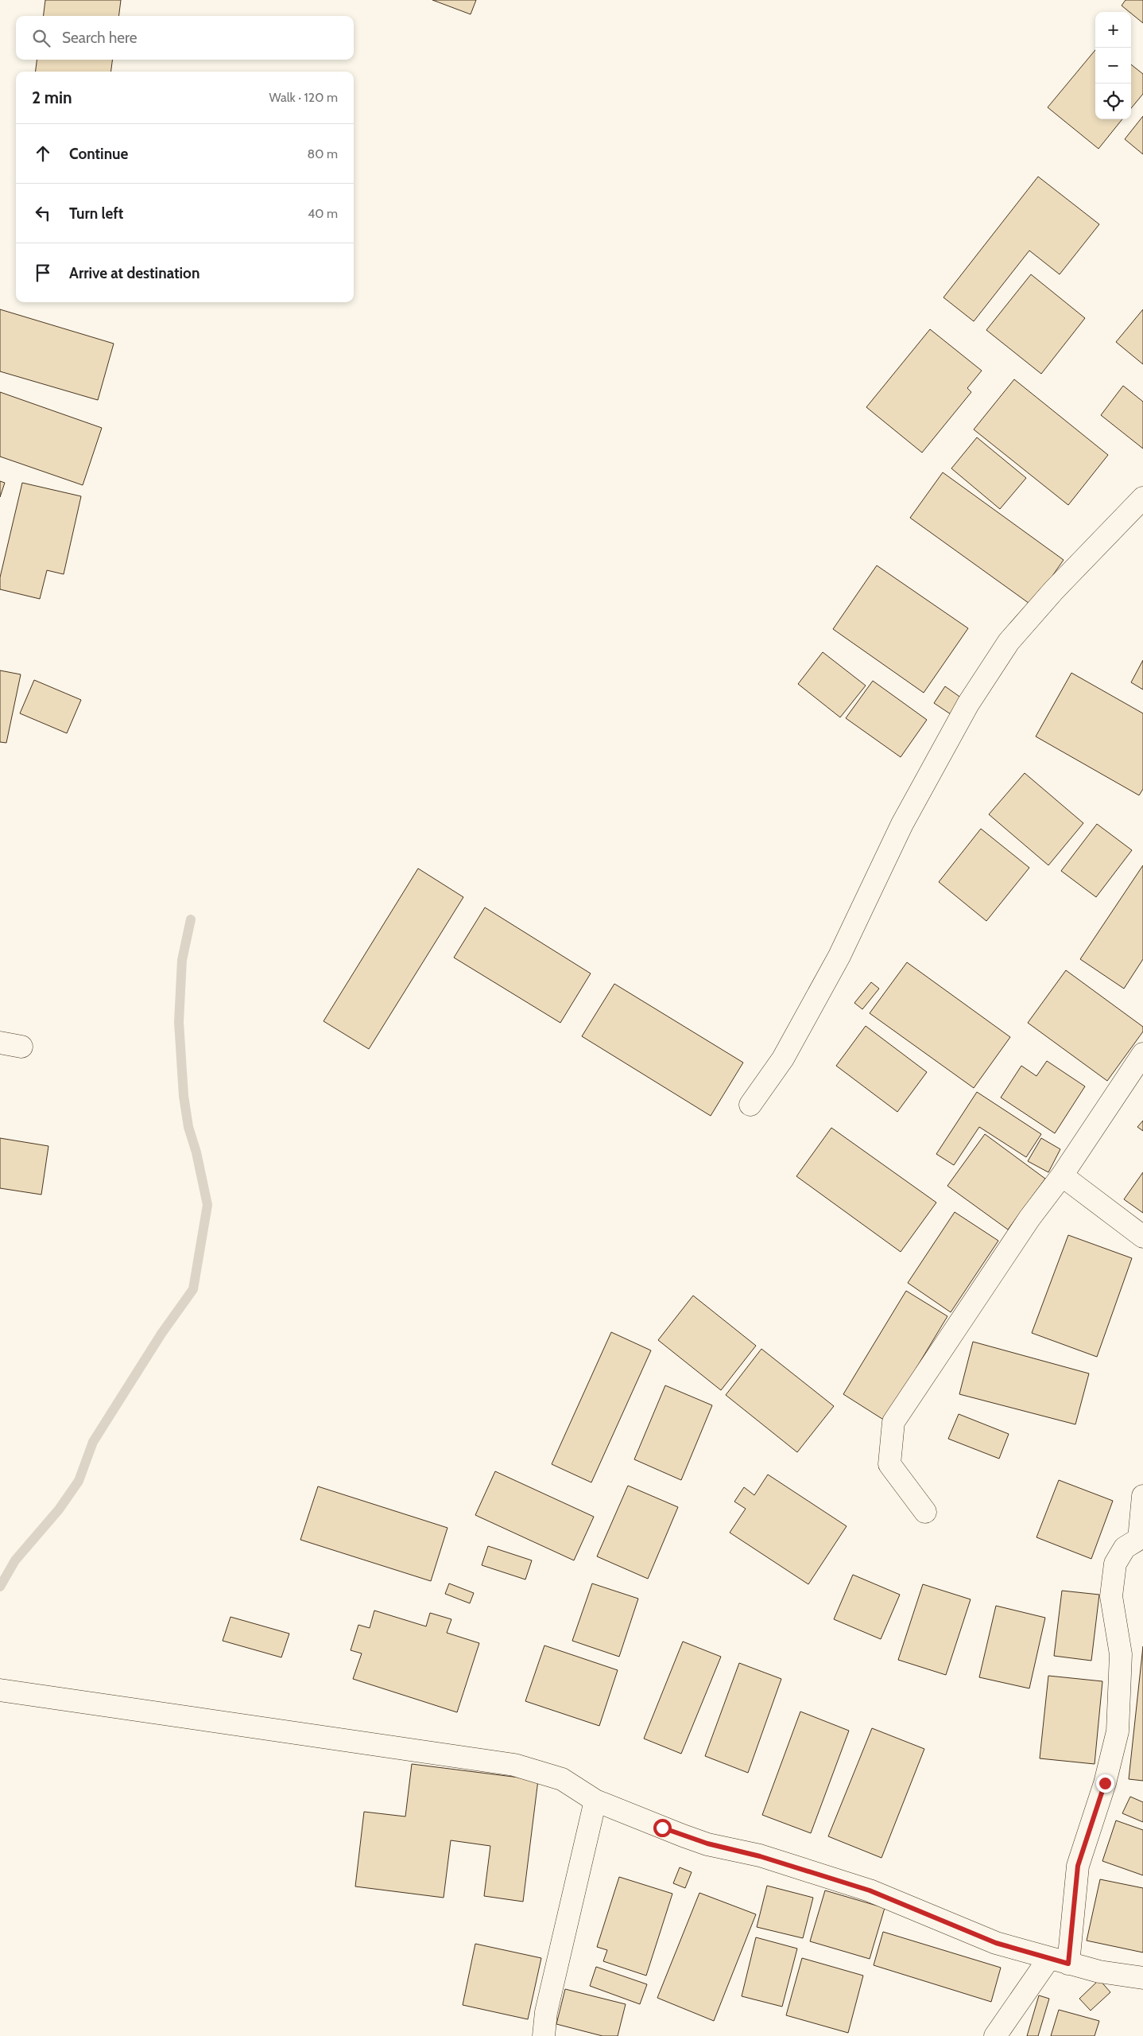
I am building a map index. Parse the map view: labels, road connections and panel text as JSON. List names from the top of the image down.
{
  "page": {
    "map_buttons": ["+", "−"],
    "search": "Search here",
    "heading": ["2 min", "Walk · 120 m"],
    "list": [
      ["Continue", "80 m"],
      ["Turn left", "40 m"],
      "Arrive at destination"
    ]
  }
}
